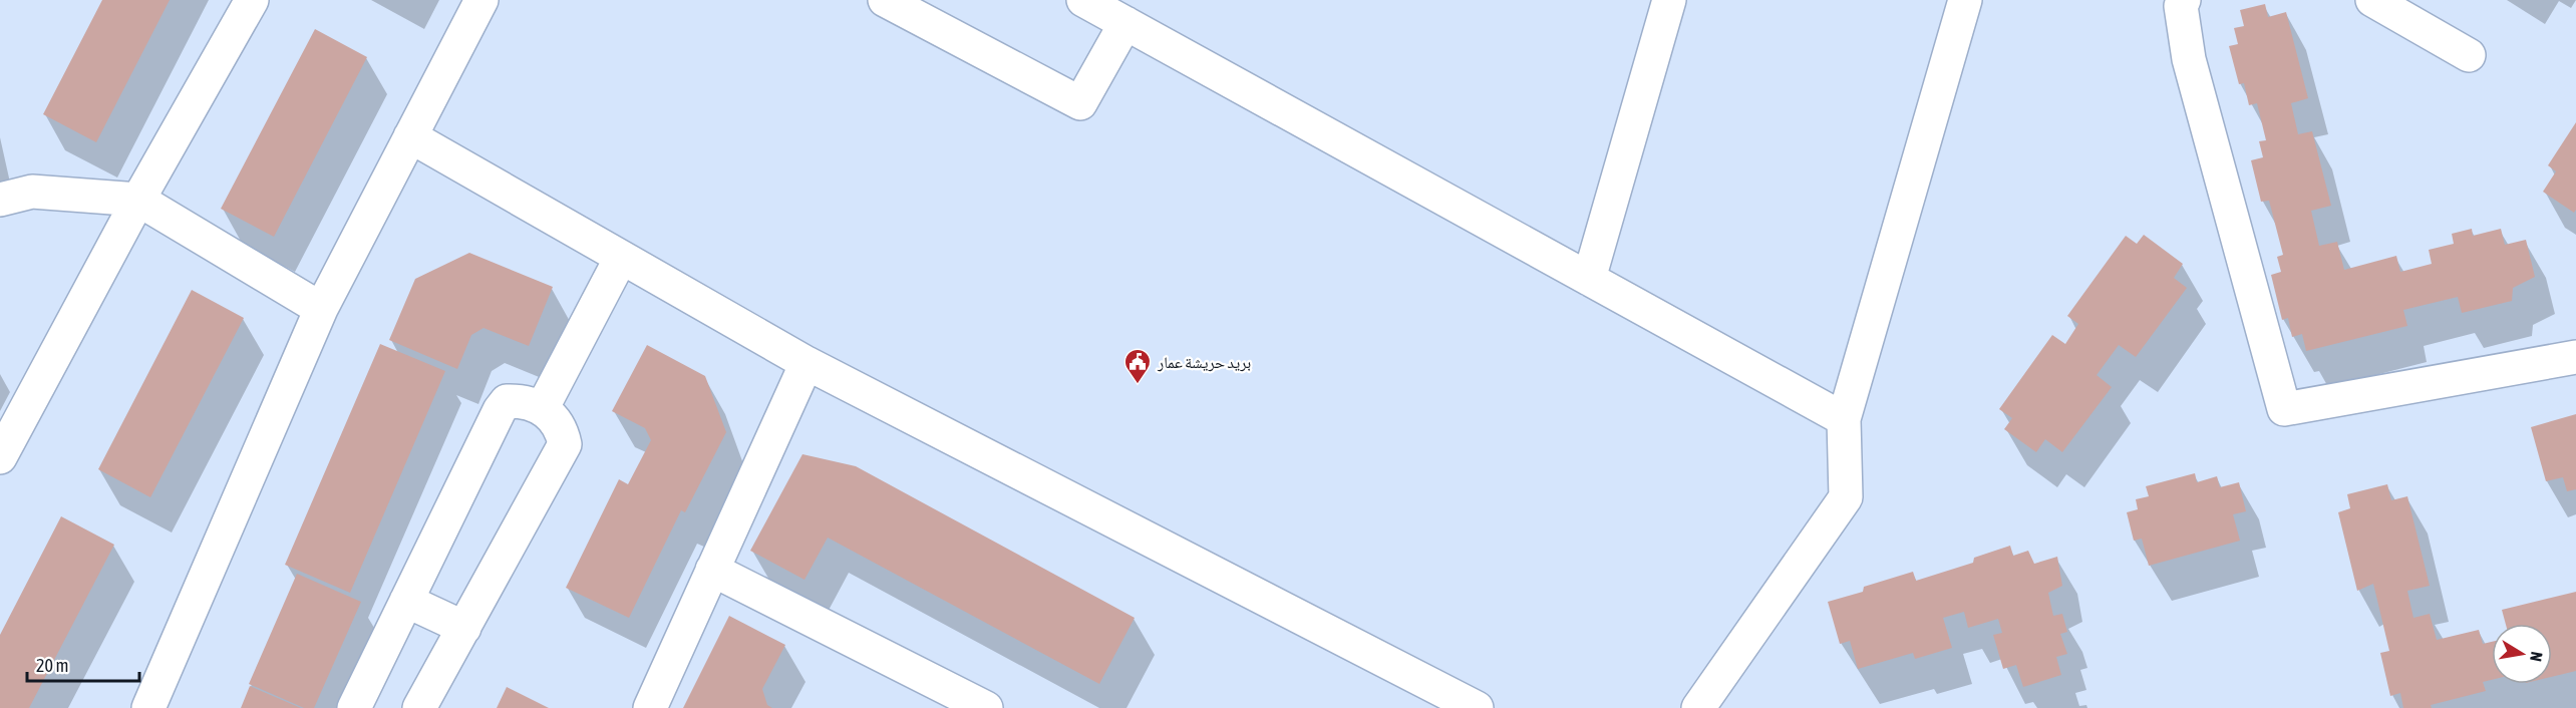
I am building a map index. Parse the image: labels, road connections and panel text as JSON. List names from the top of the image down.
{
  "places": {
    "public building": ["بريد حريشة عمار"]
  },
  "scale_bar": "20 m",
  "north": "right"
}
